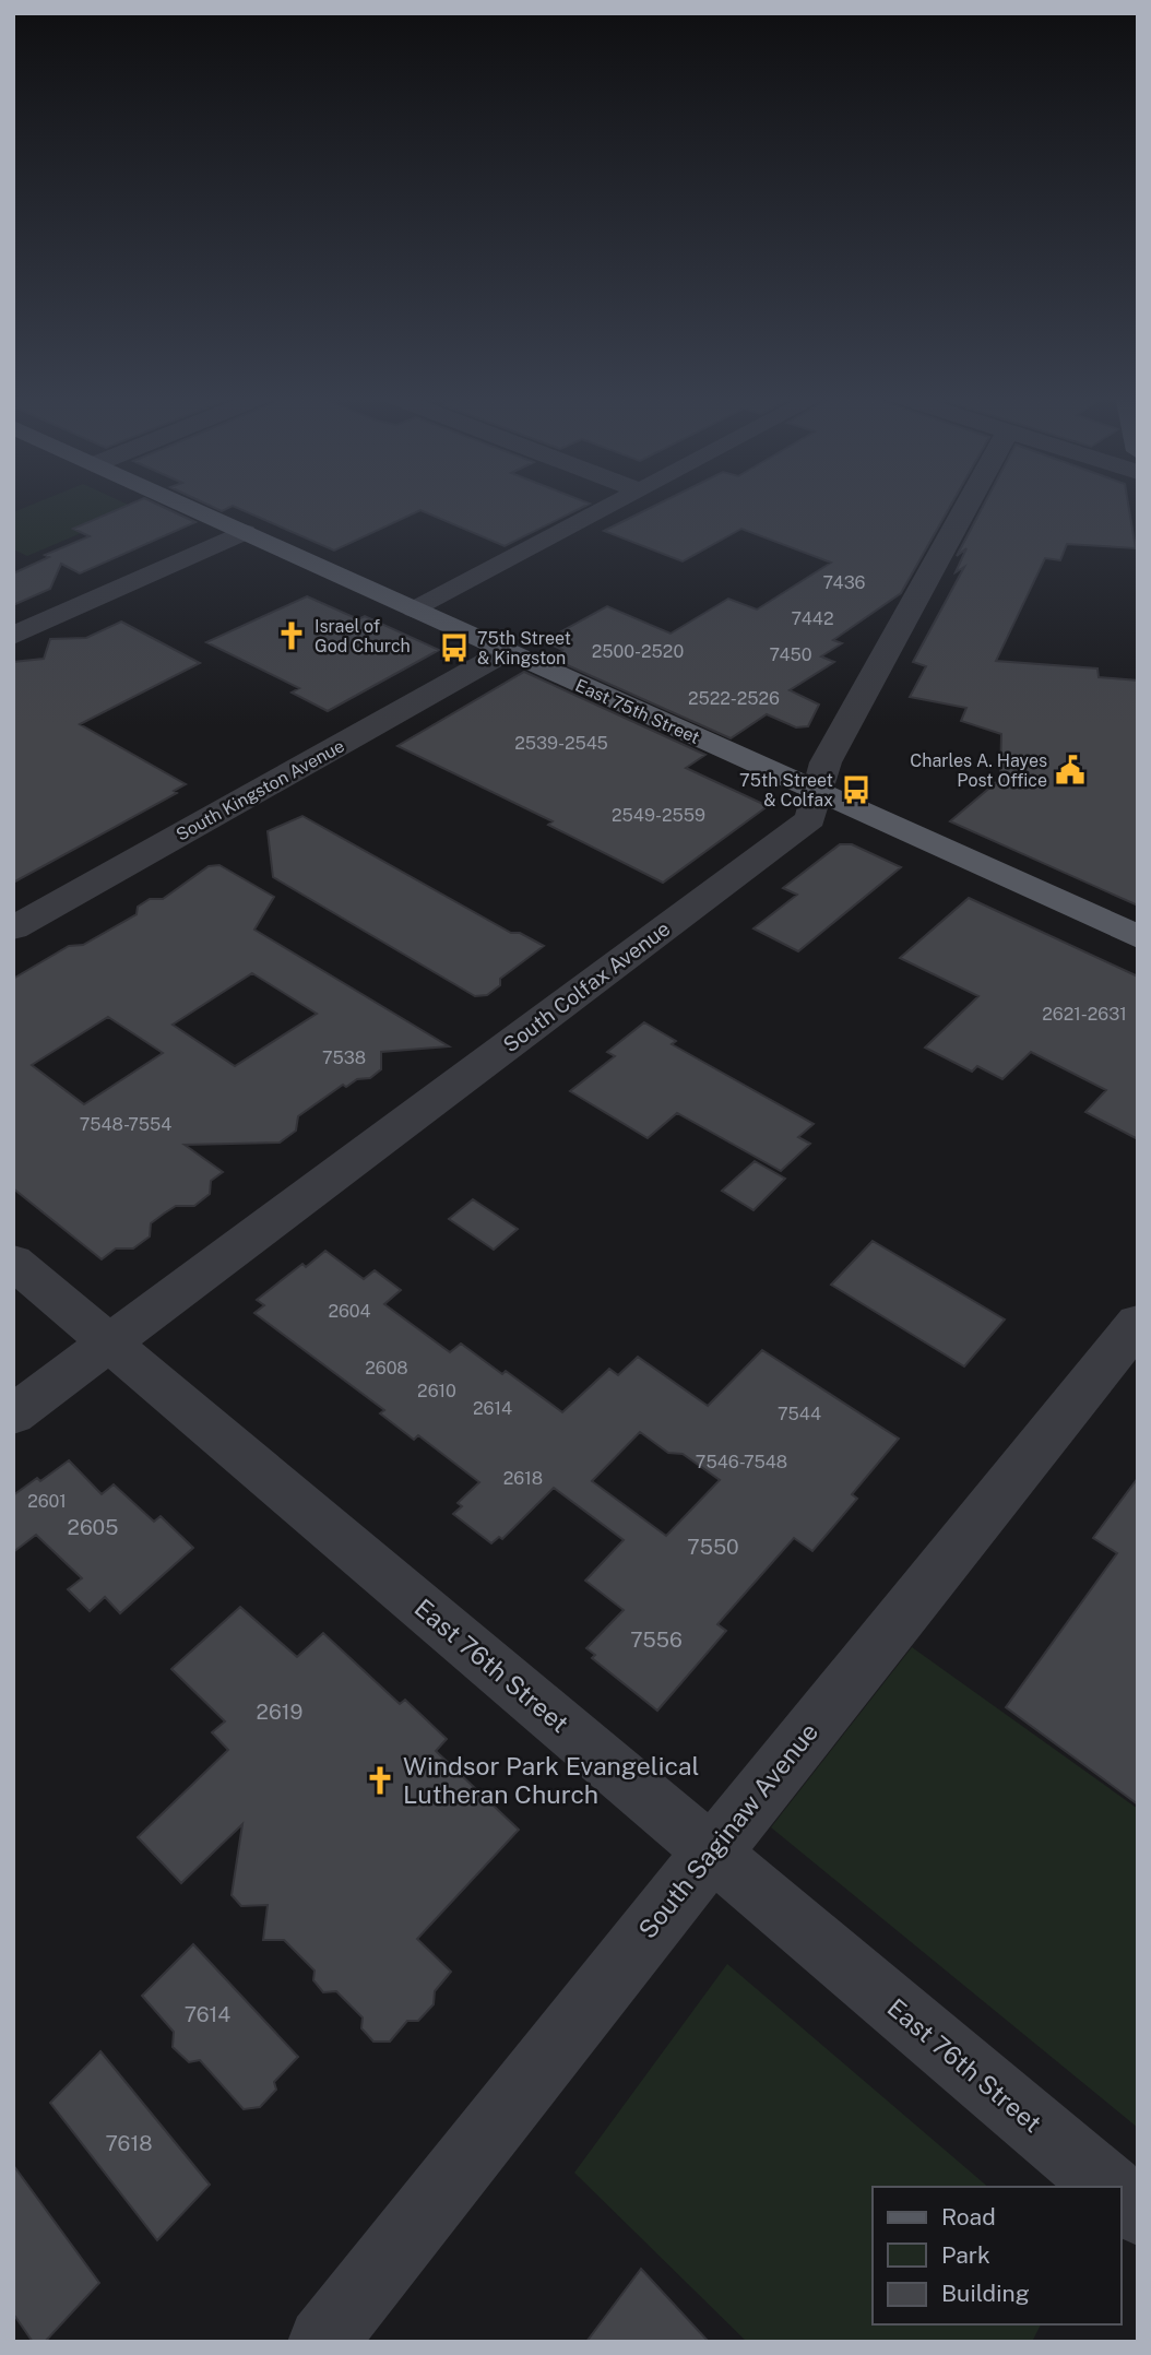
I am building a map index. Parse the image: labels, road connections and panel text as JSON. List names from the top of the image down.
{
  "streets": {
    "main road": ["East 75th Street"],
    "street": [
      "South Kingston Avenue",
      "South Colfax Avenue",
      "East 76th Street",
      "South Saginaw Avenue"
    ]
  },
  "crossings": [
    ["East 75th Street", "South Kingston Avenue"],
    ["East 75th Street", "South Colfax Avenue"],
    ["South Colfax Avenue", "East 76th Street"],
    ["East 76th Street", "South Saginaw Avenue"]
  ],
  "places": {
    "church": ["Israel of God Church", "Windsor Park Evangelical Lutheran Church"],
    "bus stop": ["75th Street & Kingston", "75th Street & Colfax"],
    "public building": ["Charles A. Hayes Post Office"]
  },
  "house_numbers": [
    "7436",
    "7442",
    "2500-2520",
    "7450",
    "2522-2526",
    "2539-2545",
    "2549-2559",
    "2621-2631",
    "7538",
    "7548-7554",
    "2604",
    "2608",
    "2610",
    "2614",
    "7544",
    "7546-7548",
    "2618",
    "2601",
    "2605",
    "7550",
    "7556",
    "2619",
    "7614",
    "7618"
  ],
  "legend": ["Road", "Park", "Building"]
}
